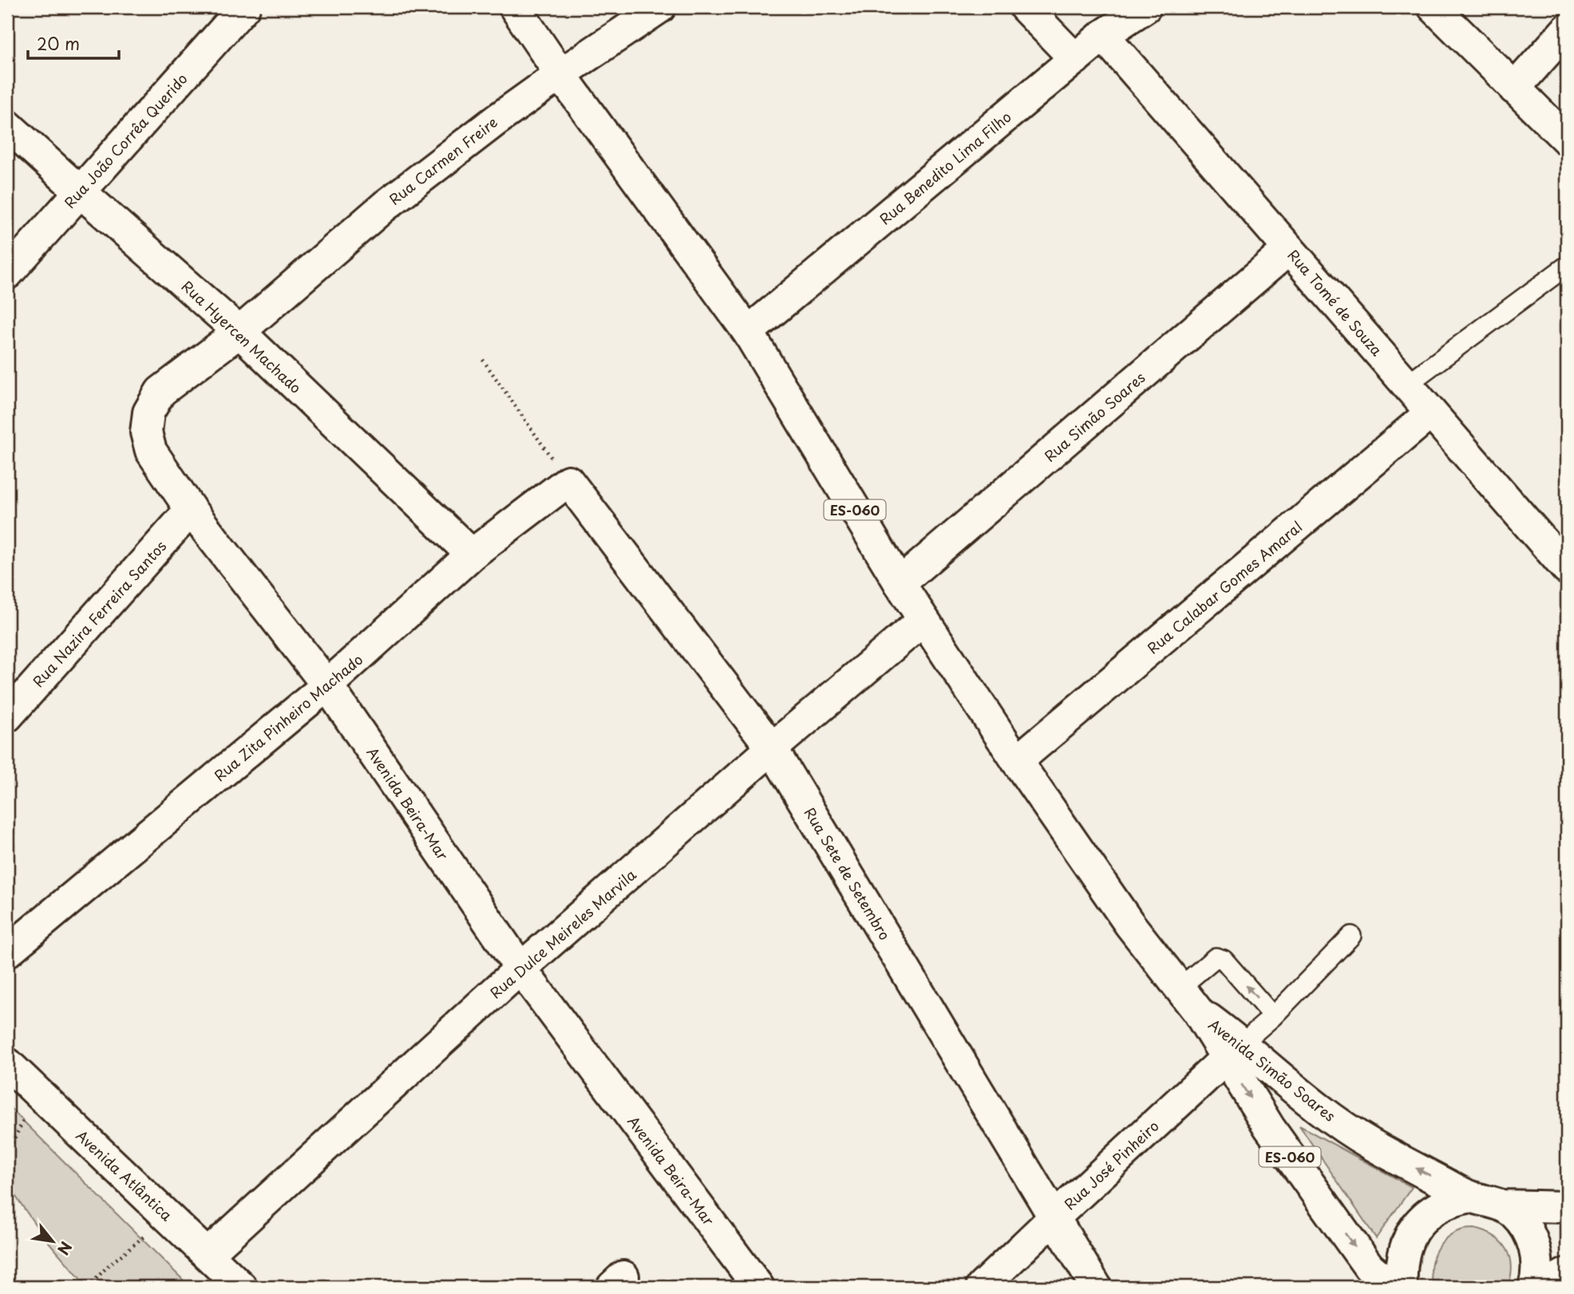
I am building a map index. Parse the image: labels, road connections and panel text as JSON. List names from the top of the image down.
{
  "streets": {
    "street": [
      "Rua João Corrêa Querido",
      "Rua Carmen Freire",
      "Rua Benedito Lima Filho",
      "Rua Tomé de Souza",
      "Rua Hyercen Machado",
      "Rua Simão Soares",
      "ES-060",
      "Rua Calabar Gomes Amaral",
      "Rua Nazira Ferreira Santos",
      "Rua Zita Pinheiro Machado",
      "Avenida Beira-Mar",
      "Rua Sete de Setembro",
      "Rua Dulce Meireles Marvila",
      "Avenida Simão Soares",
      "Rua José Pinheiro",
      "Avenida Atlântica"
    ]
  },
  "crossings": [
    ["Rua João Corrêa Querido", "Rua Hyercen Machado"],
    ["Rua Carmen Freire", "Rua Hyercen Machado"],
    ["Rua Carmen Freire", "ES-060"],
    ["Rua Carmen Freire", "Avenida Beira-Mar"],
    ["Rua Benedito Lima Filho", "Rua Tomé de Souza"],
    ["Rua Benedito Lima Filho", "ES-060"],
    ["Rua Tomé de Souza", "Rua Simão Soares"],
    ["Rua Tomé de Souza", "Rua Calabar Gomes Amaral"],
    ["Rua Hyercen Machado", "Rua Zita Pinheiro Machado"],
    ["Rua Hyercen Machado", "Avenida Beira-Mar"],
    ["Rua Simão Soares", "ES-060"],
    ["ES-060", "Rua Calabar Gomes Amaral"],
    ["ES-060", "Rua Dulce Meireles Marvila"],
    ["ES-060", "Avenida Simão Soares"],
    ["Rua Nazira Ferreira Santos", "Avenida Beira-Mar"],
    ["Rua Zita Pinheiro Machado", "Avenida Beira-Mar"],
    ["Rua Zita Pinheiro Machado", "Rua Sete de Setembro"],
    ["Avenida Beira-Mar", "Rua Dulce Meireles Marvila"],
    ["Rua Sete de Setembro", "Rua Dulce Meireles Marvila"],
    ["Rua Sete de Setembro", "Rua José Pinheiro"],
    ["Rua Dulce Meireles Marvila", "Avenida Atlântica"],
    ["Avenida Simão Soares", "Rua José Pinheiro"]
  ],
  "scale_bar": "20 m",
  "north": "bottom right"
}
